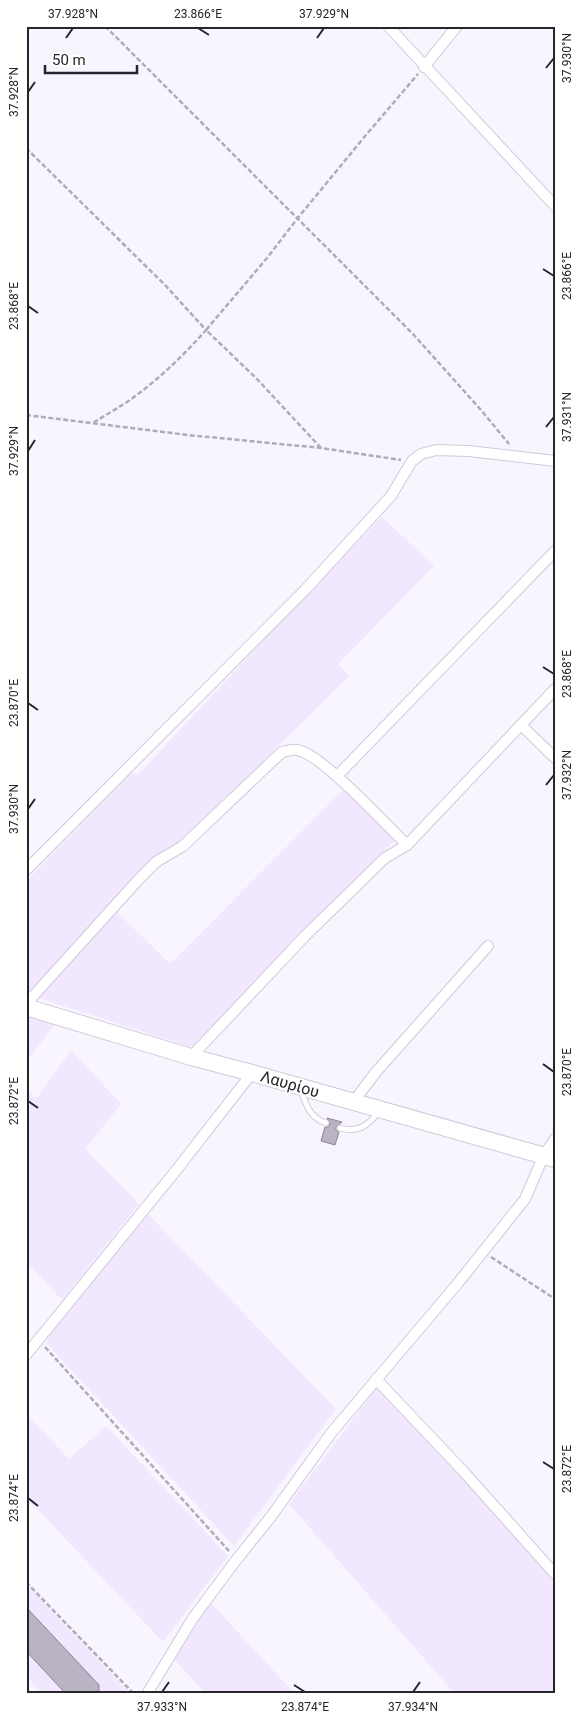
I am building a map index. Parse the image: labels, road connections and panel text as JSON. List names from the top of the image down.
{
  "streets": {
    "main road": ["Λαυρίου"]
  },
  "scale_bar": "50 m",
  "coordinates": [
    "37.928°N",
    "23.866°E",
    "37.929°N",
    "37.930°N",
    "23.868°E",
    "37.931°N",
    "23.870°E",
    "37.932°N",
    "23.872°E",
    "23.874°E",
    "37.933°N",
    "37.934°N"
  ]
}
